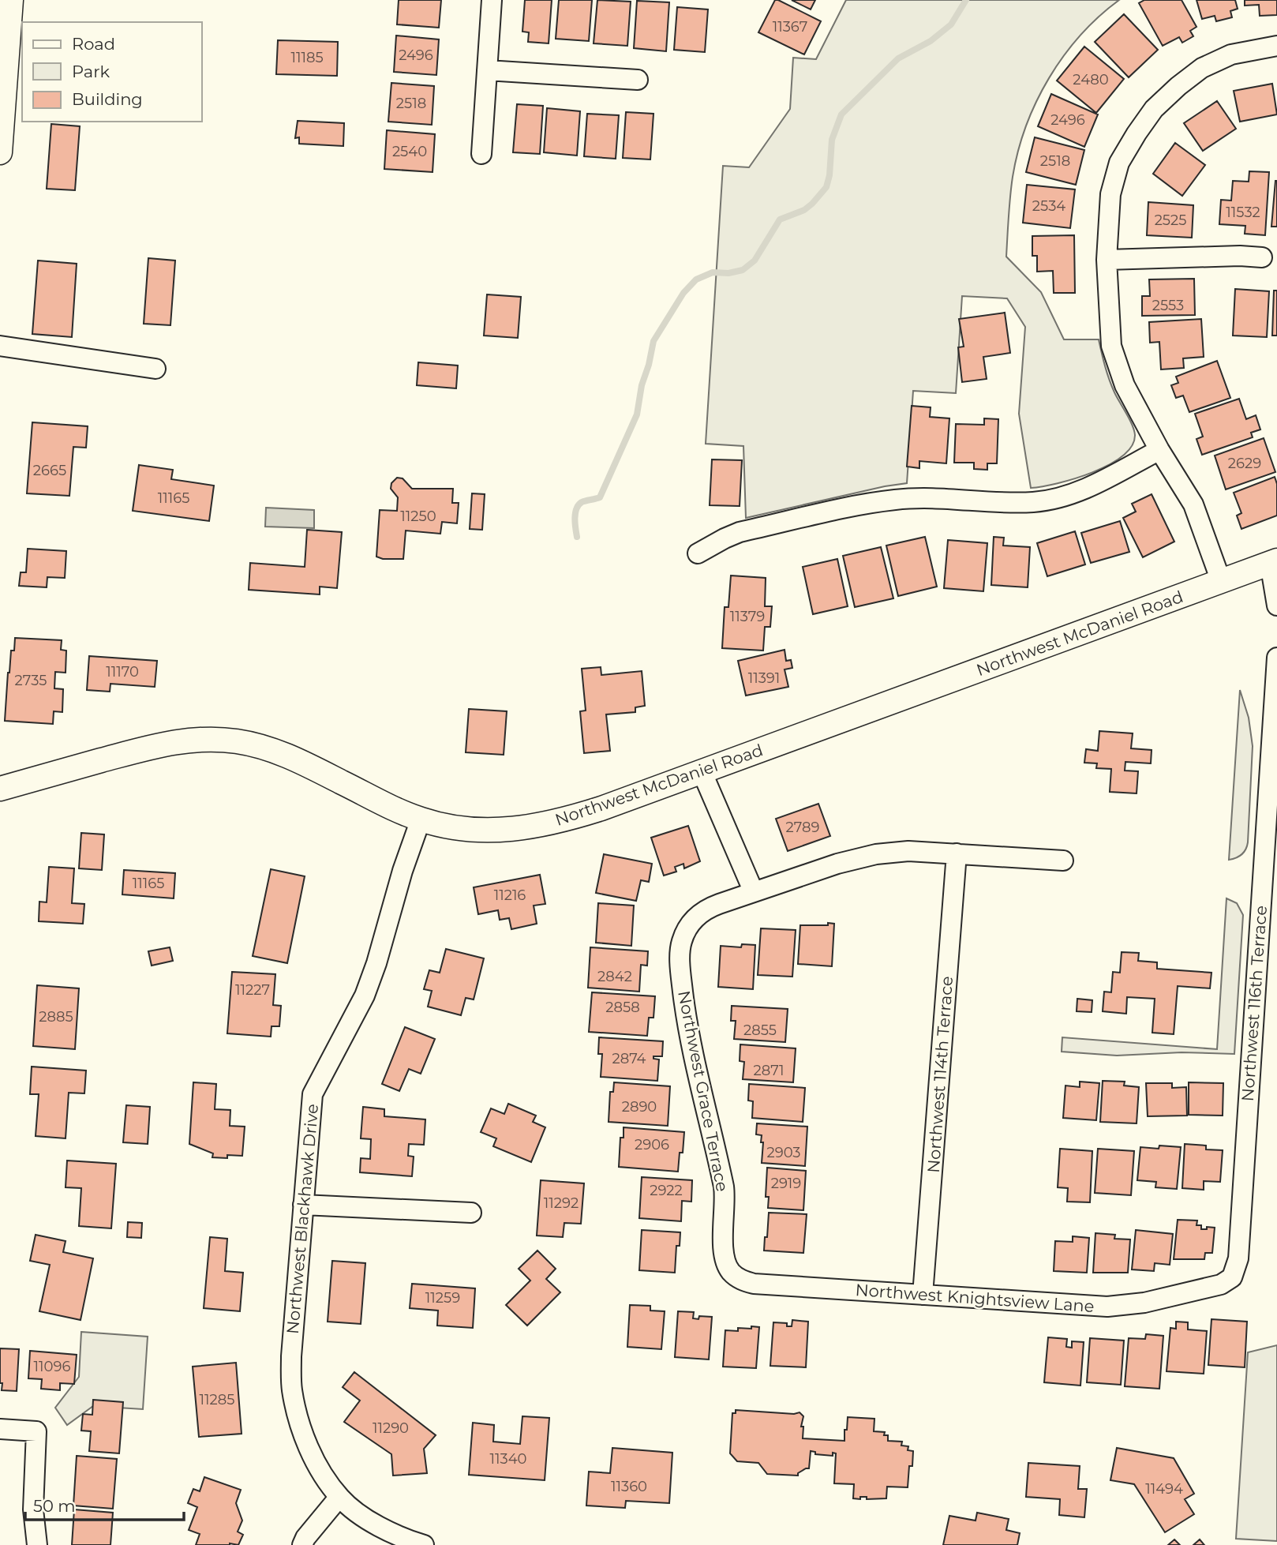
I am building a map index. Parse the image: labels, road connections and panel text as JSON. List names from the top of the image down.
{
  "streets": {
    "street": [
      "Northwest McDaniel Road",
      "Northwest 116th Terrace",
      "Northwest 114th Terrace",
      "Northwest Grace Terrace",
      "Northwest Blackhawk Drive",
      "Northwest Knightsview Lane"
    ]
  },
  "crossings": [
    ["Northwest McDaniel Road", "Northwest Blackhawk Drive"],
    ["Northwest 116th Terrace", "Northwest Knightsview Lane"],
    ["Northwest 114th Terrace", "Northwest Knightsview Lane"],
    ["Northwest Grace Terrace", "Northwest Knightsview Lane"]
  ],
  "house_numbers": [
    "11367",
    "2496",
    "11185",
    "2480",
    "2518",
    "2496",
    "2540",
    "2518",
    "2534",
    "11532",
    "2525",
    "2553",
    "2629",
    "2665",
    "11165",
    "11250",
    "11379",
    "11170",
    "11391",
    "2735",
    "2789",
    "11165",
    "11216",
    "2842",
    "11227",
    "2858",
    "2885",
    "2855",
    "2874",
    "2871",
    "2890",
    "2906",
    "2903",
    "2919",
    "2922",
    "11292",
    "11259",
    "11096",
    "11285",
    "11290",
    "11340",
    "11360",
    "11494"
  ],
  "legend": ["Road", "Park", "Building"],
  "scale_bar": "50 m"
}
